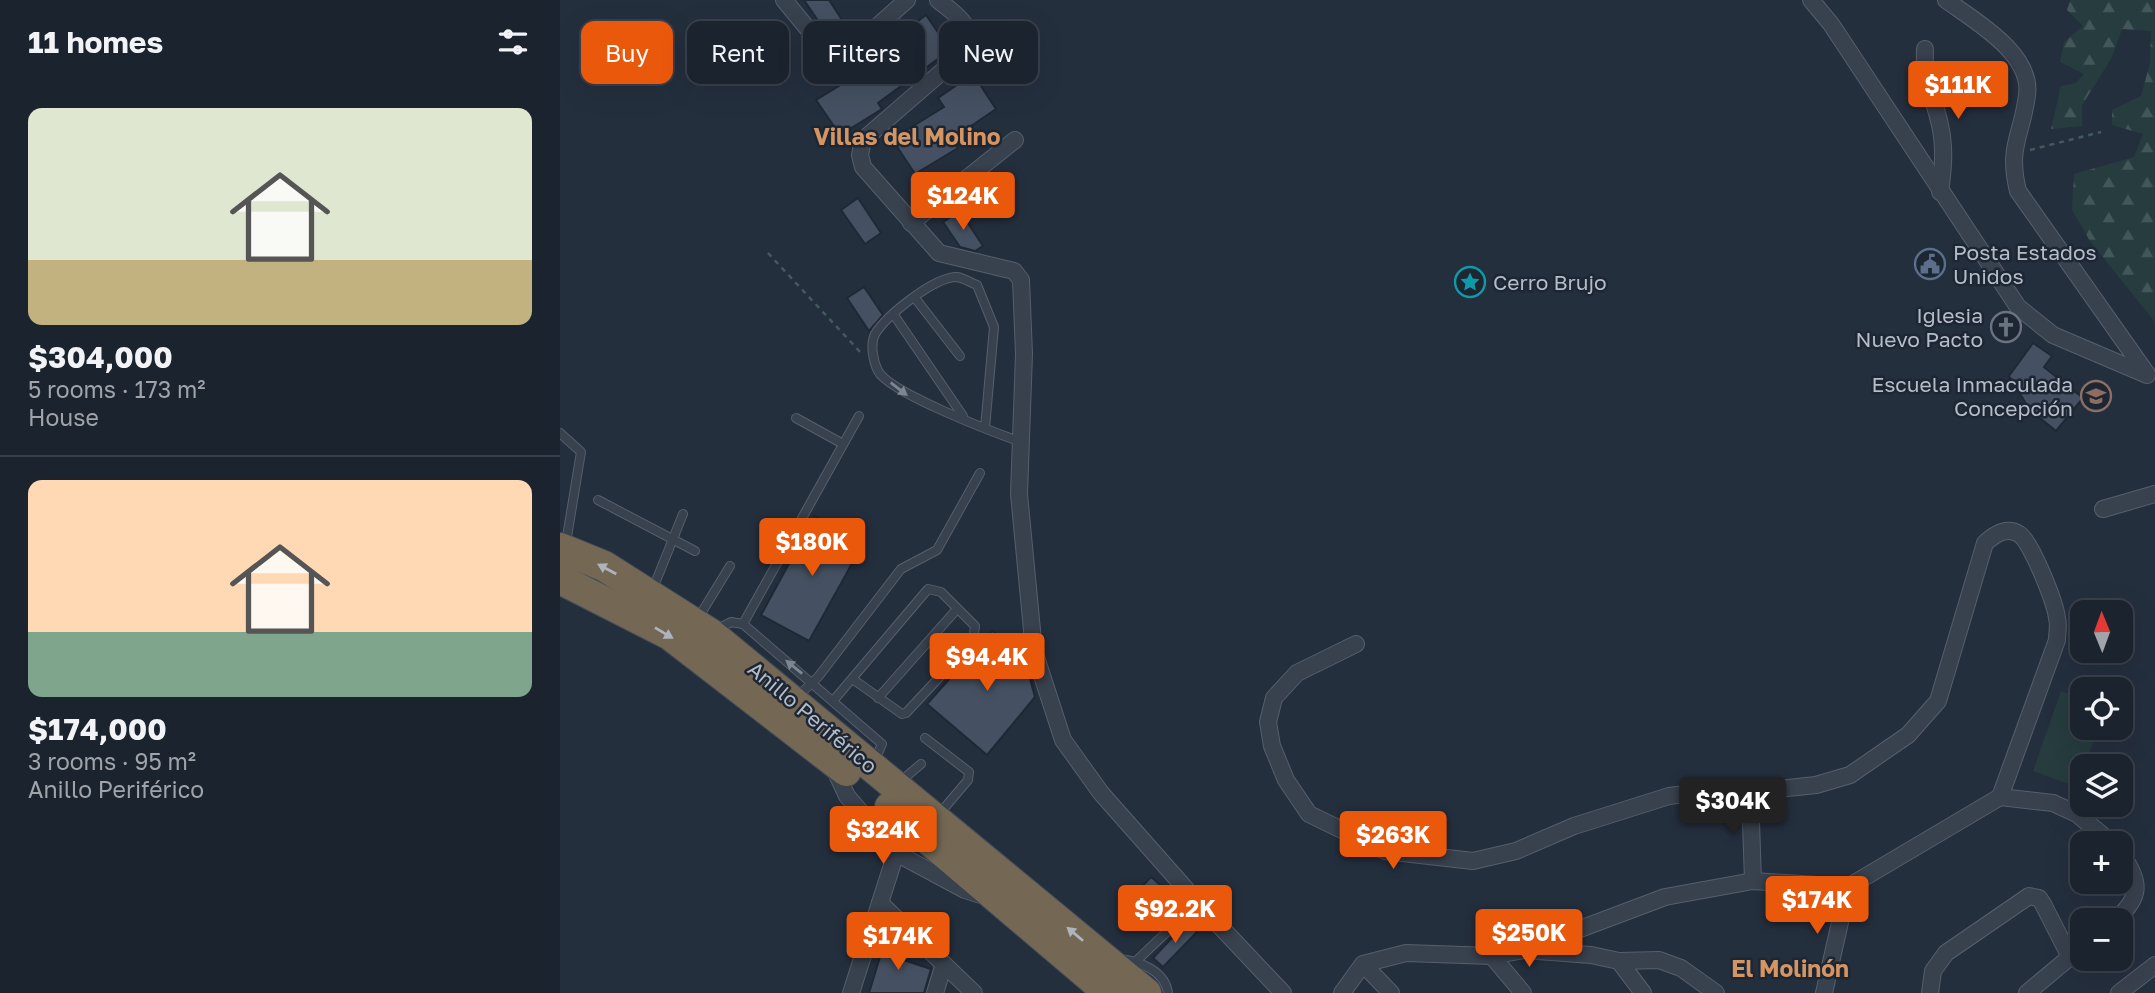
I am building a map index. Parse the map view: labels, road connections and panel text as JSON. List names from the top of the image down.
{
  "streets": {
    "highway": ["Anillo Periférico"]
  },
  "districts": ["Villas del Molino", "El Molinón"],
  "places": {
    "public building": ["Posta Estados Unidos"],
    "place": ["Cerro Brujo"],
    "church": ["Iglesia Nuevo Pacto"],
    "school or university": ["Escuela Inmaculada Concepción"]
  },
  "north": "top",
  "page": {
    "heading": "11 homes",
    "chip": [
      "Buy",
      "Rent",
      "Filters",
      "New"
    ],
    "price": [
      "$111K",
      "$124K",
      "$180K",
      "$94.4K",
      "$304K",
      "$324K",
      "$263K",
      "$174K",
      "$92.2K",
      "$250K",
      "$174K"
    ],
    "list": [
      {
        "name": "$304,000",
        "note": "5 rooms · 173 m² · House"
      },
      {
        "name": "$174,000",
        "note": "3 rooms · 95 m² · Anillo Periférico"
      }
    ],
    "map_buttons": ["+", "−"]
  }
}
